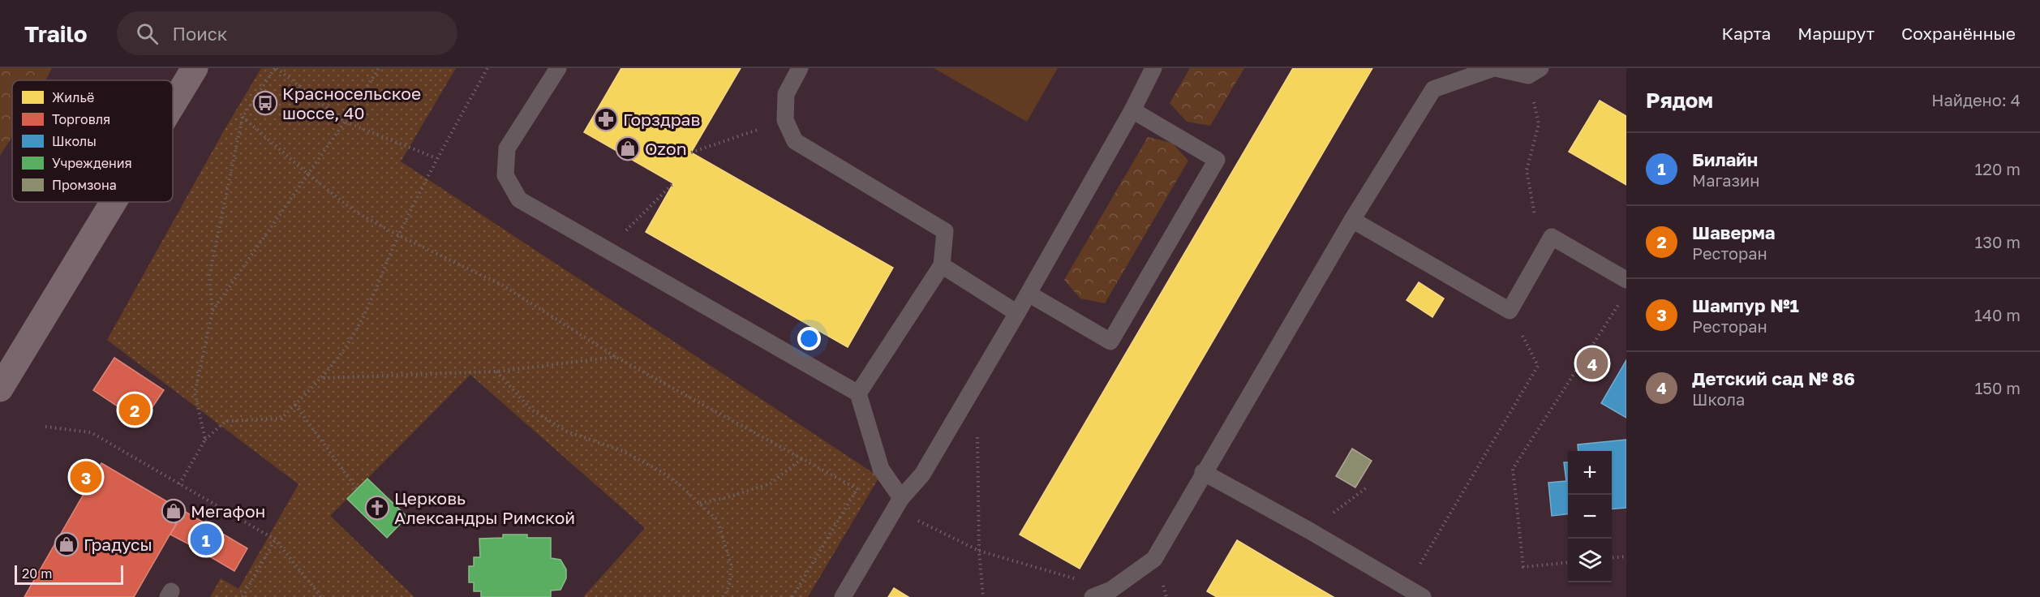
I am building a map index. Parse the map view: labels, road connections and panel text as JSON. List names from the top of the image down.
{
  "places": {
    "bus stop": ["Красносельское шоссе, 40"],
    "pharmacy": ["Горздрав"],
    "shop": ["Ozon", "Мегафон", "Градусы"],
    "church": ["Церковь Александры Римской"]
  },
  "legend": [
    "Жильё",
    "Торговля",
    "Школы",
    "Учреждения",
    "Промзона"
  ],
  "scale_bar": "20 m",
  "page": {
    "header": "Trailo",
    "search": "Поиск",
    "nav": ["Карта", "Маршрут", "Сохранённые"],
    "heading": ["Рядом", "Найдено: 4"],
    "list": [
      {
        "mark": "1",
        "name": "Билайн",
        "note": "Магазин",
        "value": "120 m"
      },
      {
        "mark": "2",
        "name": "Шаверма",
        "note": "Ресторан",
        "value": "130 m"
      },
      {
        "mark": "3",
        "name": "Шампур №1",
        "note": "Ресторан",
        "value": "140 m"
      },
      {
        "mark": "4",
        "name": "Детский сад № 86",
        "note": "Школа",
        "value": "150 m"
      }
    ],
    "pins": [
      "4",
      "2",
      "3",
      "1"
    ],
    "map_buttons": ["+", "−"],
    "scale": "20 m"
  }
}
